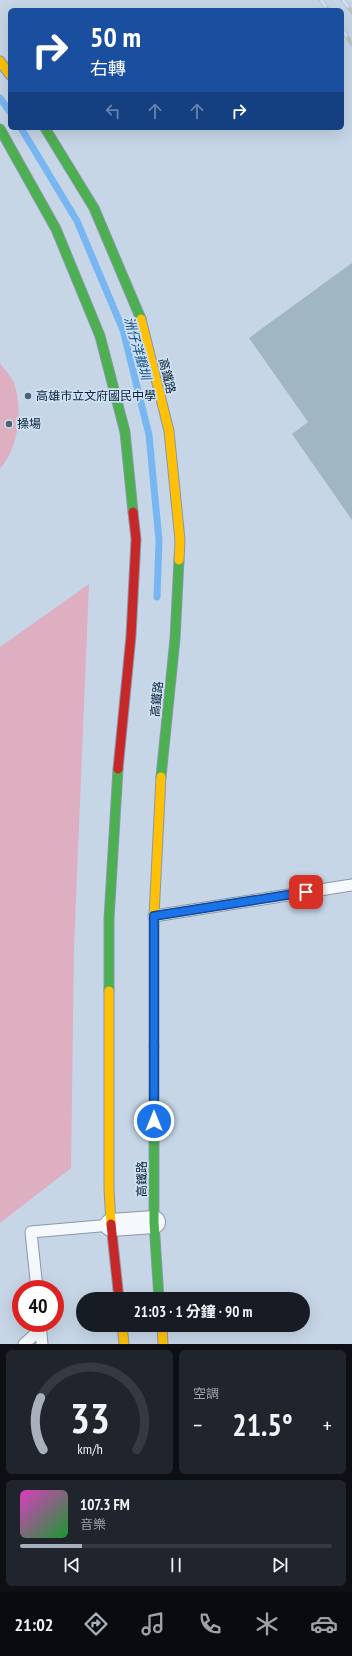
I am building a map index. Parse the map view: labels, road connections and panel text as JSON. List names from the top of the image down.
{
  "streets": {
    "street": ["高鐵路"]
  },
  "water": ["洲仔洋瓣圳"],
  "places": ["高雄市立文府國民中學", "操場"],
  "page": {
    "turn": ["50 m", "右轉"],
    "limit": "40",
    "trip": "21:03 · 1 分鐘 · 90 m",
    "tile": "空調",
    "heat": ["−", "21.5°", "+"],
    "song": ["107.3 FM", "音樂"],
    "tabs": "21:02",
    "gauge": ["33", "km/h"]
  }
}
